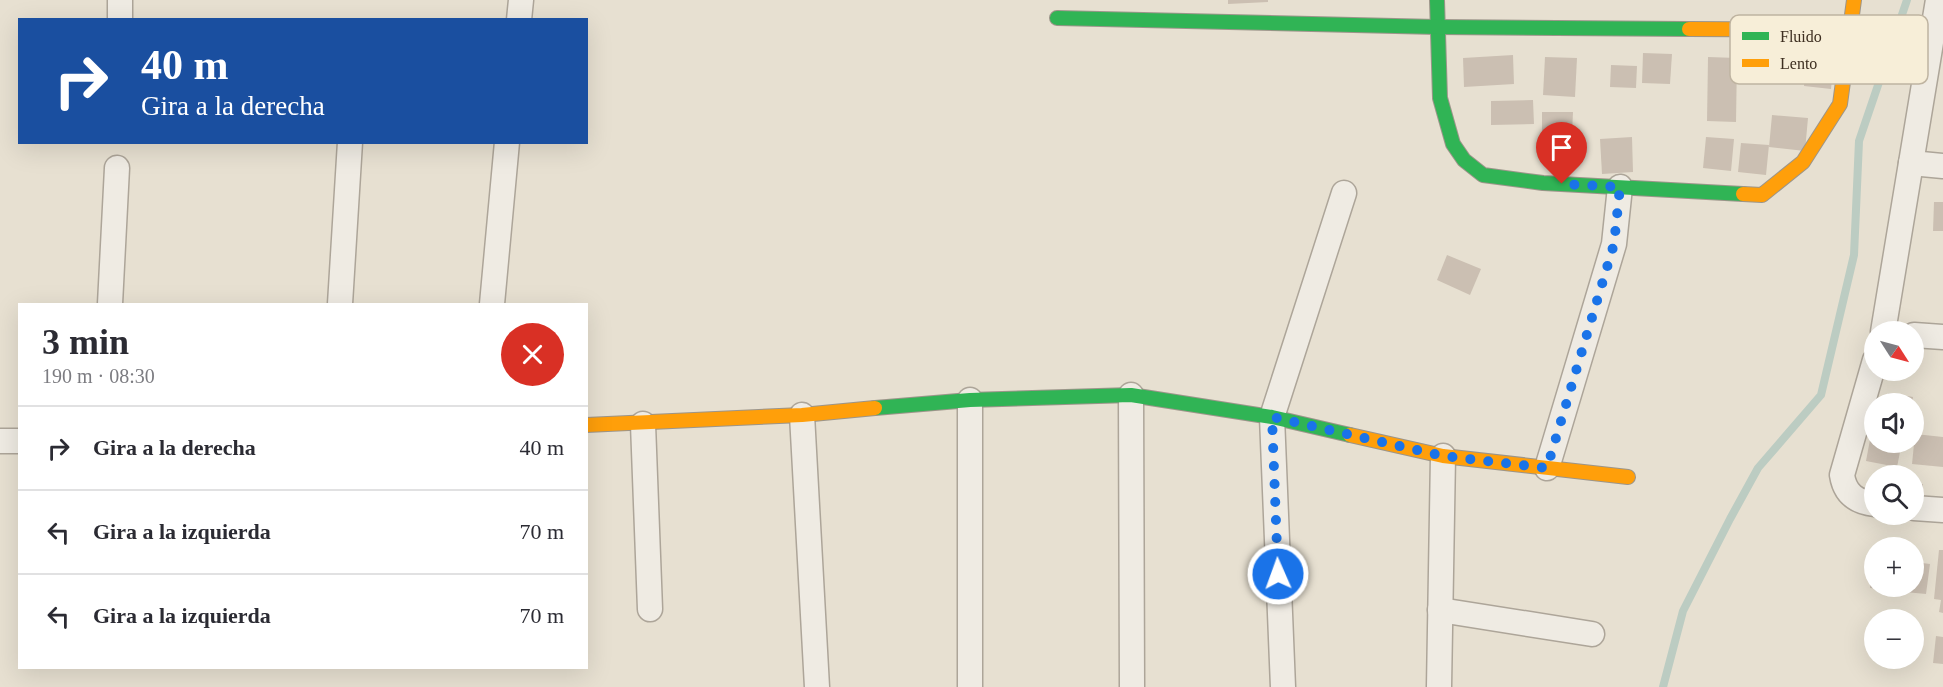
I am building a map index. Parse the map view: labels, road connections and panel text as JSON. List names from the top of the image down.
{
  "legend": ["Fluido", "Lento"],
  "north": "bottom right",
  "page": {
    "turn": ["40 m", "Gira a la derecha"],
    "heading": ["3 min", "190 m · 08:30"],
    "map_buttons": ["+", "−"],
    "list": [
      {
        "name": "Gira a la derecha",
        "value": "40 m"
      },
      {
        "name": "Gira a la izquierda",
        "value": "70 m"
      },
      {
        "name": "Gira a la izquierda",
        "value": "70 m"
      }
    ]
  }
}
